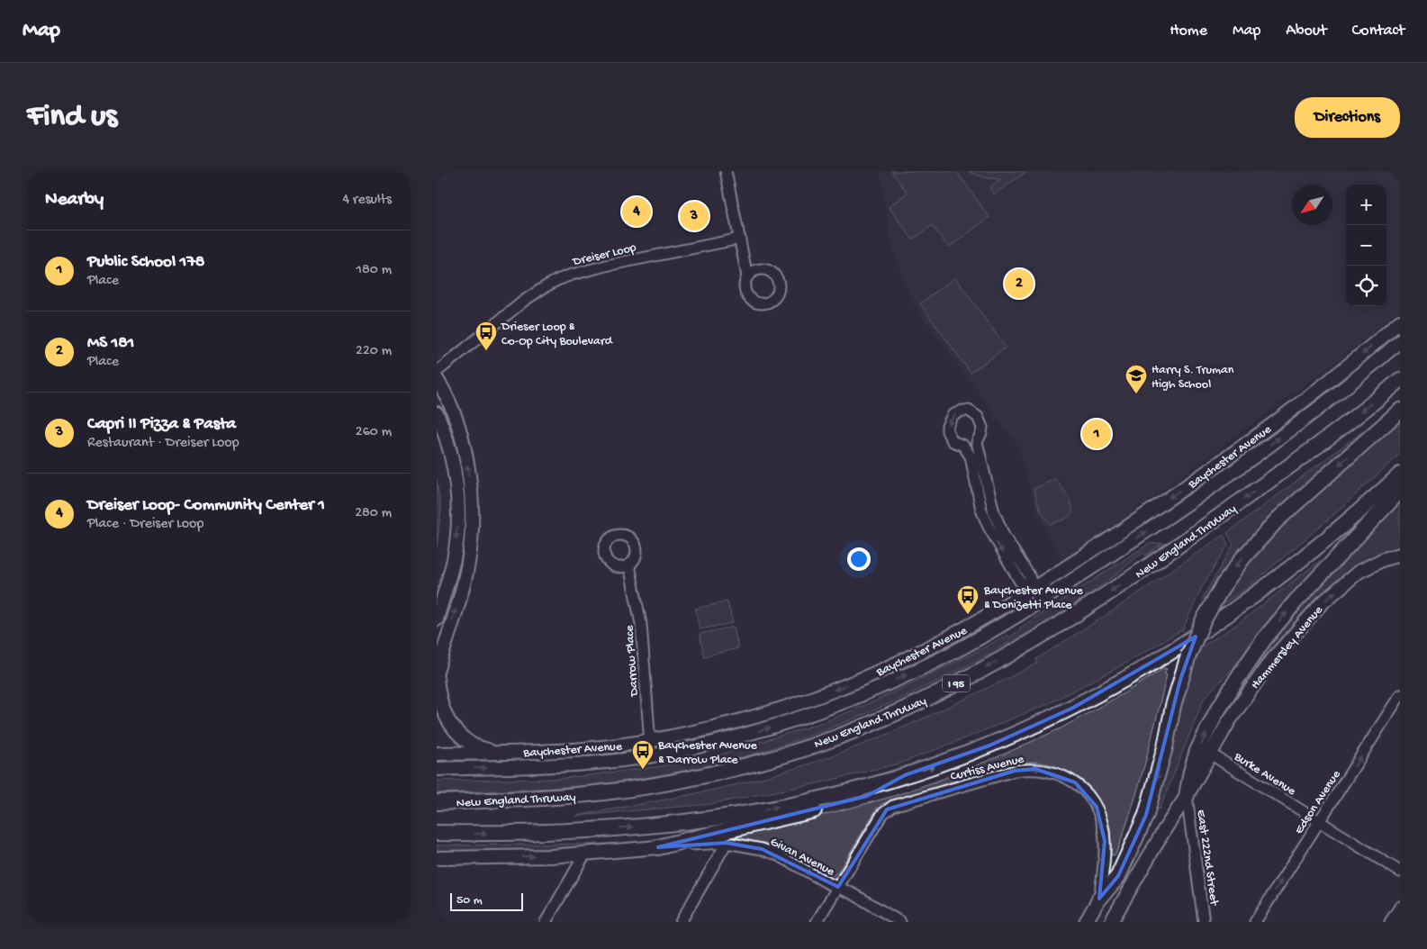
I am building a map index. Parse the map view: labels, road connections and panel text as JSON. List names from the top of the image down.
{
  "streets": {
    "highway": ["New England Thruway", "I 95"],
    "main road": ["Baychester Avenue", "Hammersley Avenue"],
    "street": [
      "Dreiser Loop",
      "Darrow Place",
      "Curtiss Avenue",
      "Burke Avenue",
      "Edson Avenue",
      "Givan Avenue",
      "East 222nd Street"
    ]
  },
  "crossings": [
    ["Baychester Avenue", "Darrow Place"],
    ["Hammersley Avenue", "Burke Avenue"],
    ["Hammersley Avenue", "East 222nd Street"],
    ["Curtiss Avenue", "Givan Avenue"],
    ["Burke Avenue", "Edson Avenue"]
  ],
  "one_way": ["Hammersley Avenue", "Edson Avenue", "Givan Avenue"],
  "places": {
    "bus stop": ["Drieser Loop & Co-Op City Boulevard", "Baychester Avenue & Donizetti Place", "Baychester Avenue & Darrow Place"],
    "school or university": ["Harry S. Truman High School"]
  },
  "scale_bar": "50 m",
  "north": "bottom left",
  "page": {
    "header": "Map",
    "nav": [
      "Home",
      "Map",
      "About",
      "Contact"
    ],
    "buttons": "Directions",
    "title": "Find us",
    "heading": ["Nearby", "4 results"],
    "map_buttons": ["+", "−"],
    "pins": [
      "4",
      "3",
      "2",
      "1"
    ],
    "list": [
      {
        "mark": "1",
        "name": "Public School 178",
        "note": "Place",
        "value": "180 m"
      },
      {
        "mark": "2",
        "name": "MS 181",
        "note": "Place",
        "value": "220 m"
      },
      {
        "mark": "3",
        "name": "Capri II Pizza & Pasta",
        "note": "Restaurant · Dreiser Loop",
        "value": "260 m"
      },
      {
        "mark": "4",
        "name": "Dreiser Loop- Community Center 1",
        "note": "Place · Dreiser Loop",
        "value": "280 m"
      }
    ],
    "scale": "50 m"
  }
}
